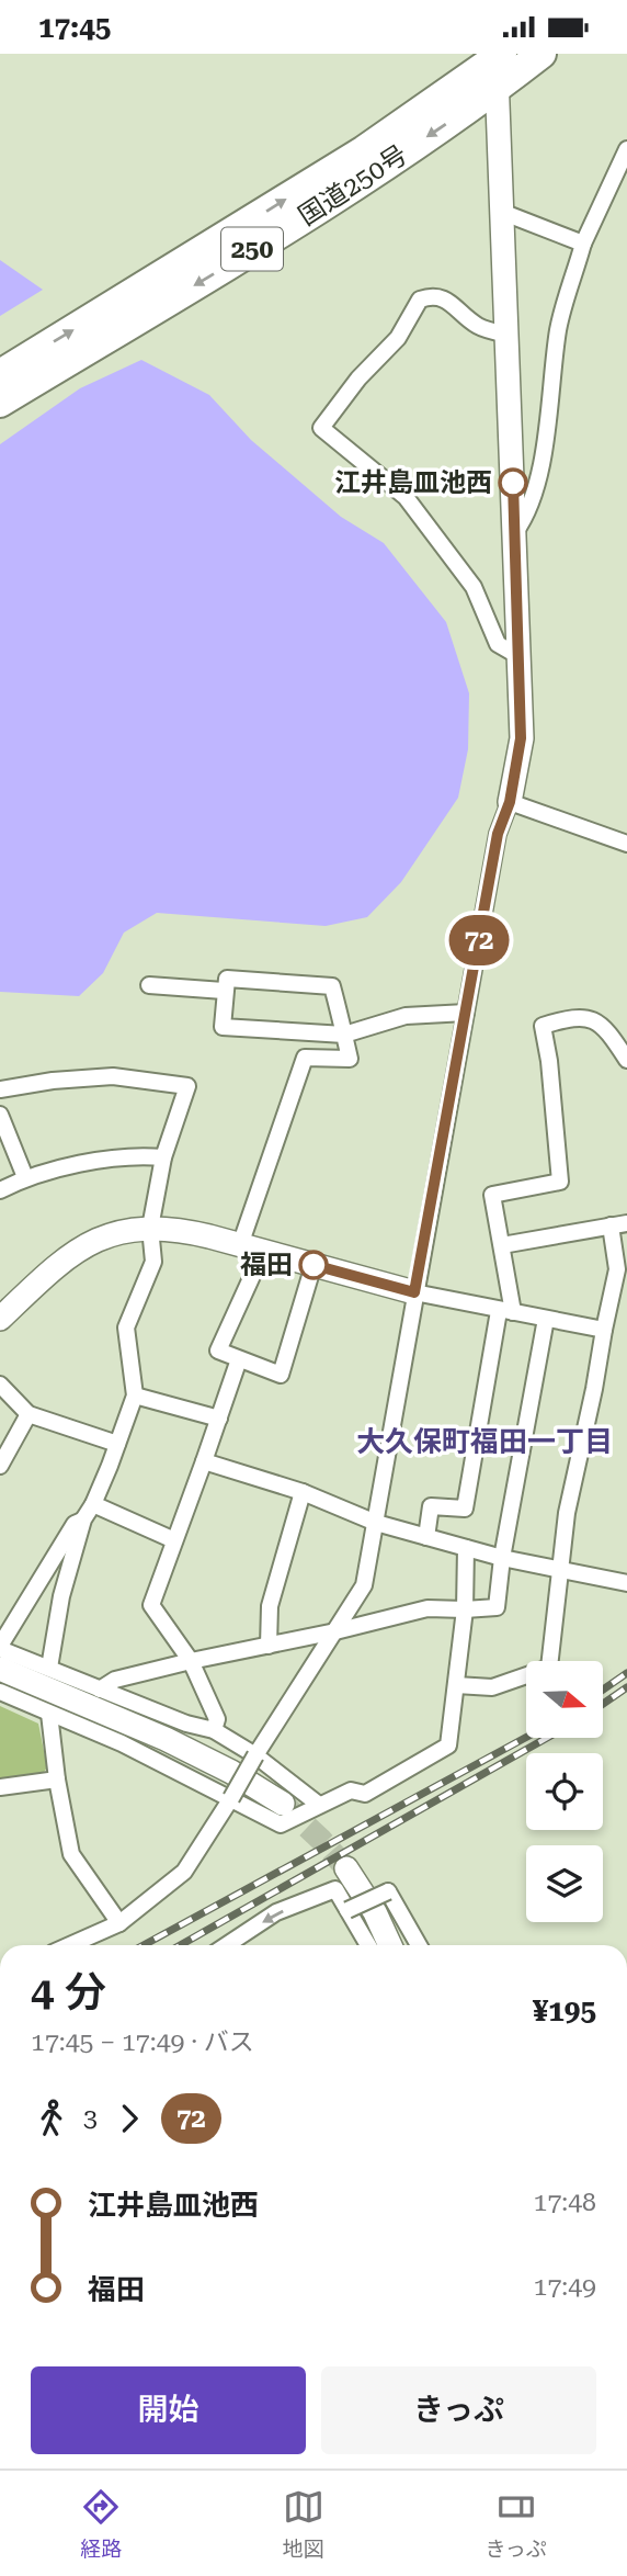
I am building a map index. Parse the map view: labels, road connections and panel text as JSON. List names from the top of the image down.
{
  "streets": {
    "highway": ["国道250号", "250"]
  },
  "districts": ["大久保町福田一丁目"],
  "places": ["江井島皿池西", "福田"],
  "lines": ["bus line 72"],
  "north": "right",
  "page": {
    "status": "17:45",
    "on_map": "72",
    "heading": ["4 分", "17:45 – 17:49 · バス", "¥195"],
    "legs": ["3", "72"],
    "list": [
      {
        "name": "江井島皿池西",
        "value": "17:48"
      },
      {
        "name": "福田",
        "value": "17:49"
      }
    ],
    "buttons": ["開始", "きっぷ"],
    "tabs": ["経路", "地図", "きっぷ"]
  }
}
